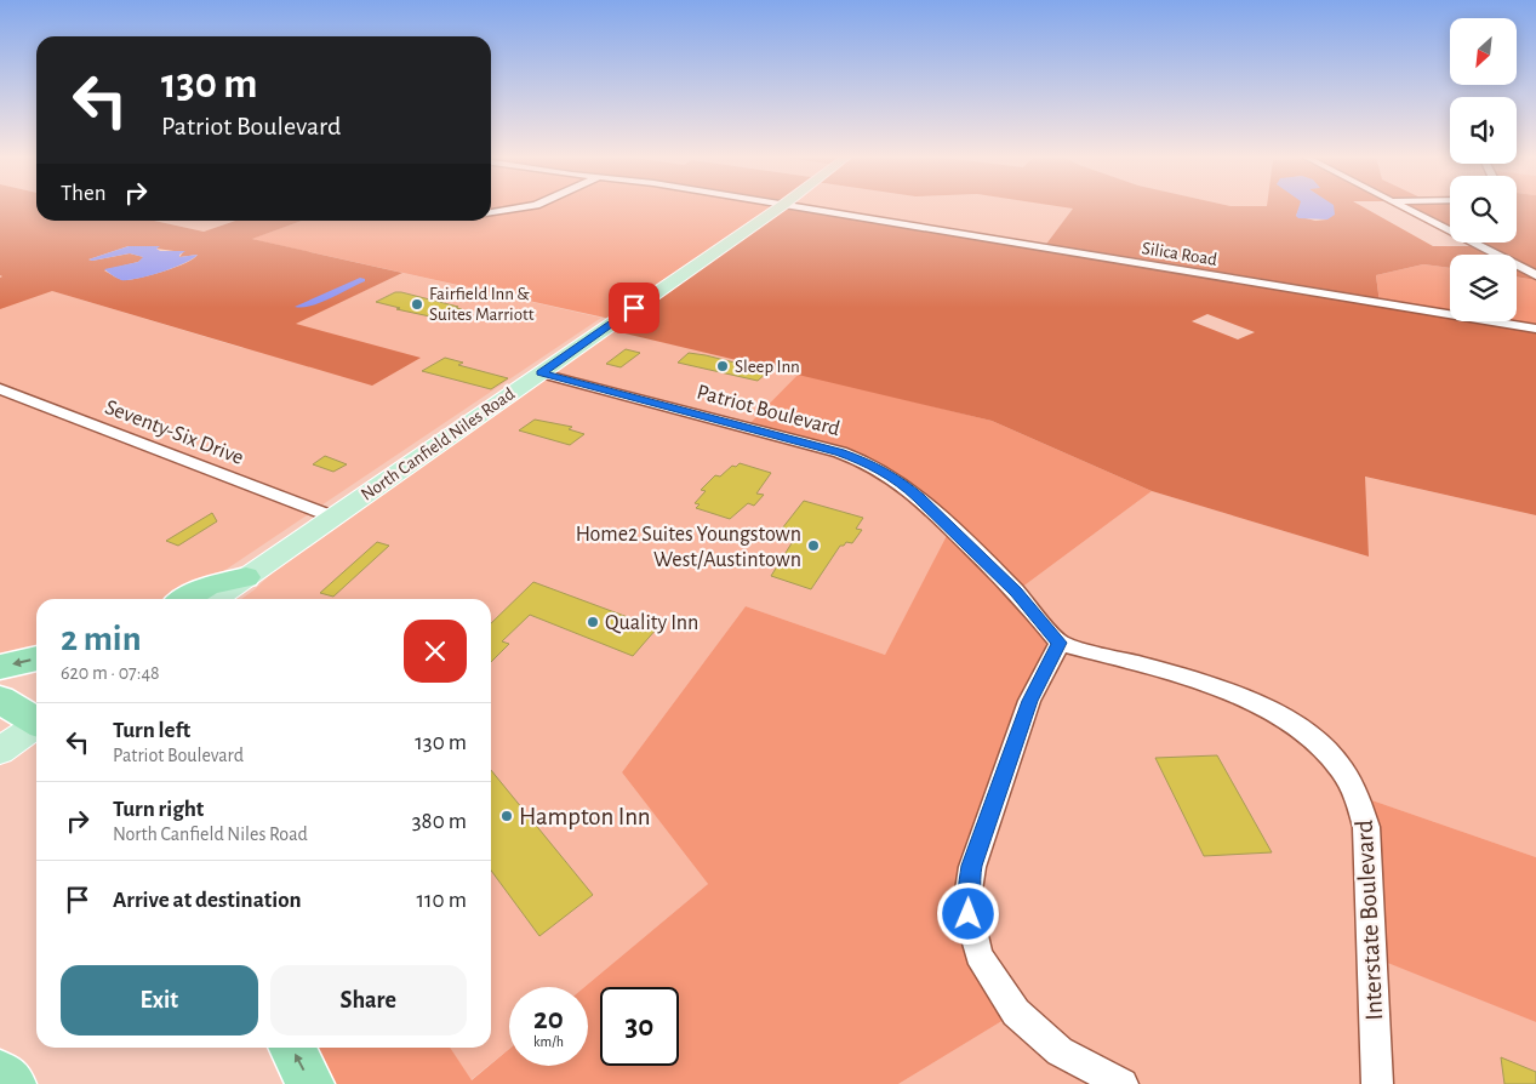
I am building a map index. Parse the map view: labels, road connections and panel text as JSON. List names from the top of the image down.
{
  "streets": {
    "main road": ["North Canfield Niles Road"],
    "street": [
      "Silica Road",
      "Patriot Boulevard",
      "Seventy-Six Drive",
      "Interstate Boulevard"
    ]
  },
  "crossings": [
    ["Patriot Boulevard", "North Canfield Niles Road"],
    ["Patriot Boulevard", "Interstate Boulevard"],
    ["Seventy-Six Drive", "North Canfield Niles Road"]
  ],
  "places": [
    "Fairfield Inn & Suites Marriott",
    "Sleep Inn",
    "Home2 Suites Youngstown West/Austintown",
    "Quality Inn",
    "Hampton Inn"
  ],
  "north": "bottom left",
  "page": {
    "turn": ["130 m", "Patriot Boulevard"],
    "then": "Then",
    "heading": ["2 min", "620 m · 07:48"],
    "list": [
      {
        "name": "Turn left",
        "note": "Patriot Boulevard",
        "value": "130 m"
      },
      {
        "name": "Turn right",
        "note": "North Canfield Niles Road",
        "value": "380 m"
      },
      {
        "name": "Arrive at destination",
        "value": "110 m"
      }
    ],
    "buttons": ["Exit", "Share"],
    "speed": "20 km/h",
    "limit": "30"
  }
}
